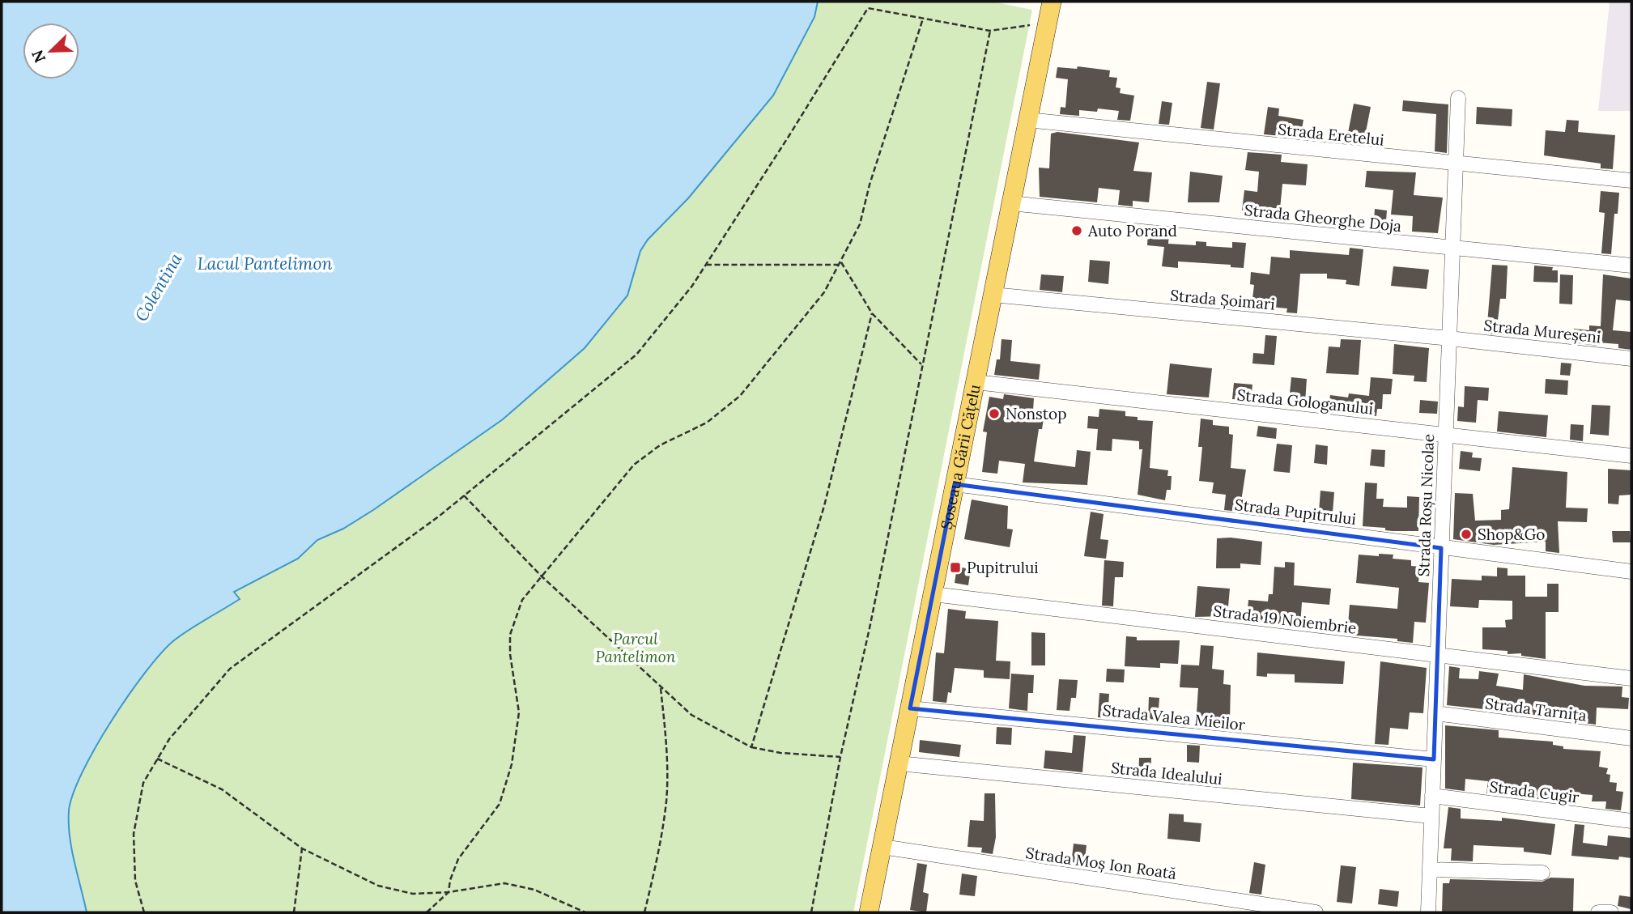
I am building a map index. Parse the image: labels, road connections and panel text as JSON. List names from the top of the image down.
{
  "streets": {
    "main road": ["Șoseaua Gării Cățelu"],
    "street": [
      "Strada Eretelui",
      "Strada Gheorghe Doja",
      "Strada Șoimari",
      "Strada Mureșeni",
      "Strada Gologanului",
      "Strada Roșu Nicolae",
      "Strada Pupitrului",
      "Strada 19 Noiembrie",
      "Strada Tarnița",
      "Strada Valea Mieilor",
      "Strada Idealului",
      "Strada Cugir",
      "Strada Moș Ion Roată"
    ]
  },
  "crossings": [
    ["Strada Eretelui", "Șoseaua Gării Cățelu"],
    ["Strada Eretelui", "Strada Roșu Nicolae"],
    ["Strada Gheorghe Doja", "Șoseaua Gării Cățelu"],
    ["Strada Gheorghe Doja", "Strada Roșu Nicolae"],
    ["Strada Șoimari", "Strada Mureșeni"],
    ["Strada Șoimari", "Șoseaua Gării Cățelu"],
    ["Strada Șoimari", "Strada Roșu Nicolae"],
    ["Strada Mureșeni", "Strada Roșu Nicolae"],
    ["Strada Gologanului", "Șoseaua Gării Cățelu"],
    ["Strada Gologanului", "Strada Roșu Nicolae"],
    ["Șoseaua Gării Cățelu", "Strada Pupitrului"],
    ["Șoseaua Gării Cățelu", "Strada 19 Noiembrie"],
    ["Șoseaua Gării Cățelu", "Strada Valea Mieilor"],
    ["Șoseaua Gării Cățelu", "Strada Idealului"],
    ["Șoseaua Gării Cățelu", "Strada Moș Ion Roată"],
    ["Strada Roșu Nicolae", "Strada Pupitrului"],
    ["Strada Roșu Nicolae", "Strada 19 Noiembrie"],
    ["Strada Roșu Nicolae", "Strada Tarnița"],
    ["Strada Roșu Nicolae", "Strada Valea Mieilor"],
    ["Strada Roșu Nicolae", "Strada Idealului"],
    ["Strada Roșu Nicolae", "Strada Cugir"]
  ],
  "water": ["Lacul Pantelimon", "Colentina"],
  "parks": ["Parcul Pantelimon"],
  "places": {
    "other": ["Auto Porand", "Nonstop", "Shop&Go"],
    "transit": ["Pupitrului"]
  },
  "north": "bottom left"
}
